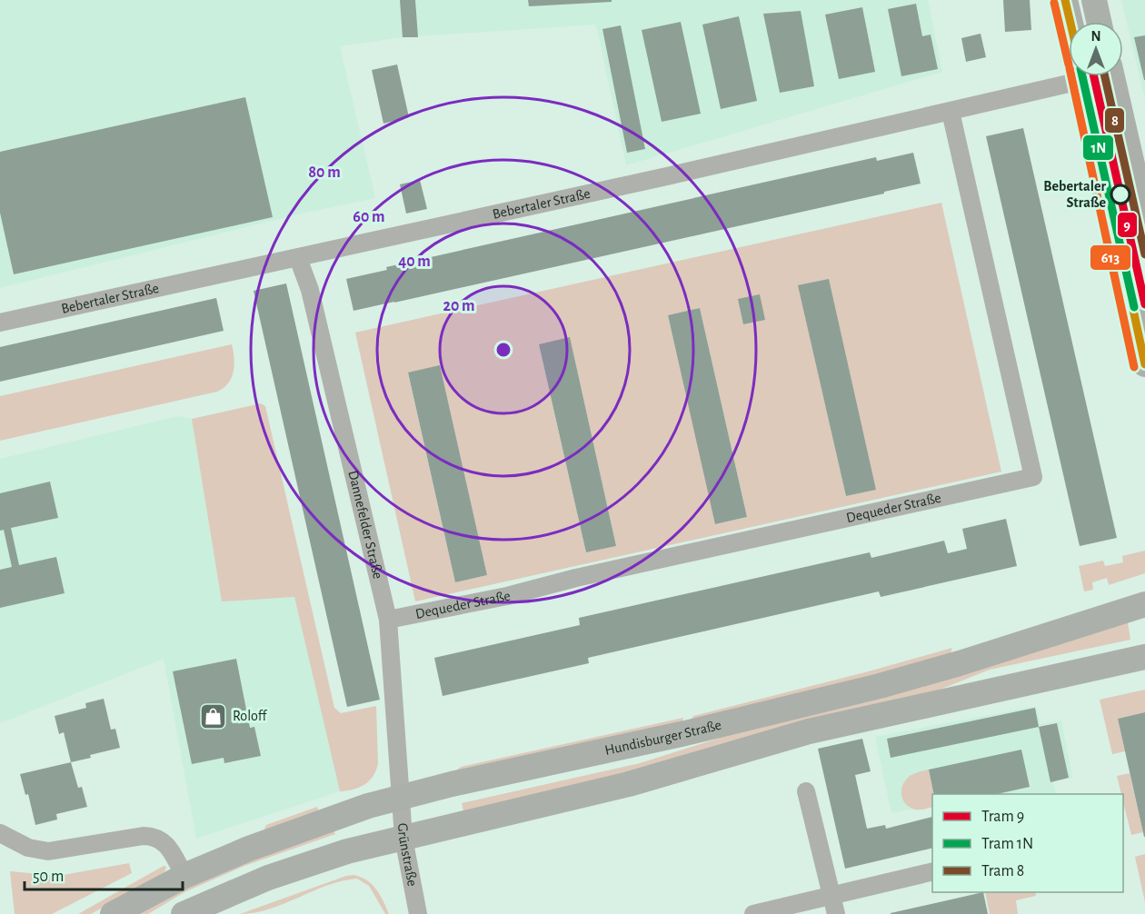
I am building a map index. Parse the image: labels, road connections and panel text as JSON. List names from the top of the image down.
{
  "streets": {
    "main road": ["Hundisburger Straße"],
    "street": [
      "Bebertaler Straße",
      "Dequeder Straße",
      "Dannefelder Straße",
      "Grünstraße"
    ]
  },
  "crossings": [
    ["Bebertaler Straße", "Dequeder Straße"],
    ["Bebertaler Straße", "Dannefelder Straße"],
    ["Dequeder Straße", "Dannefelder Straße"],
    ["Dannefelder Straße", "Hundisburger Straße"],
    ["Dannefelder Straße", "Grünstraße"],
    ["Hundisburger Straße", "Grünstraße"]
  ],
  "places": {
    "other": ["Bebertaler Straße"],
    "shop": ["Roloff"]
  },
  "lines": [
    "transit line 613",
    "tram line 9",
    "tram line 1N",
    "tram line 8"
  ],
  "legend": ["Tram 9", "Tram 1N", "Tram 8"],
  "scale_bar": "50 m",
  "north": "top",
  "rings": [
    "80 m",
    "60 m",
    "40 m",
    "20 m"
  ]
}
